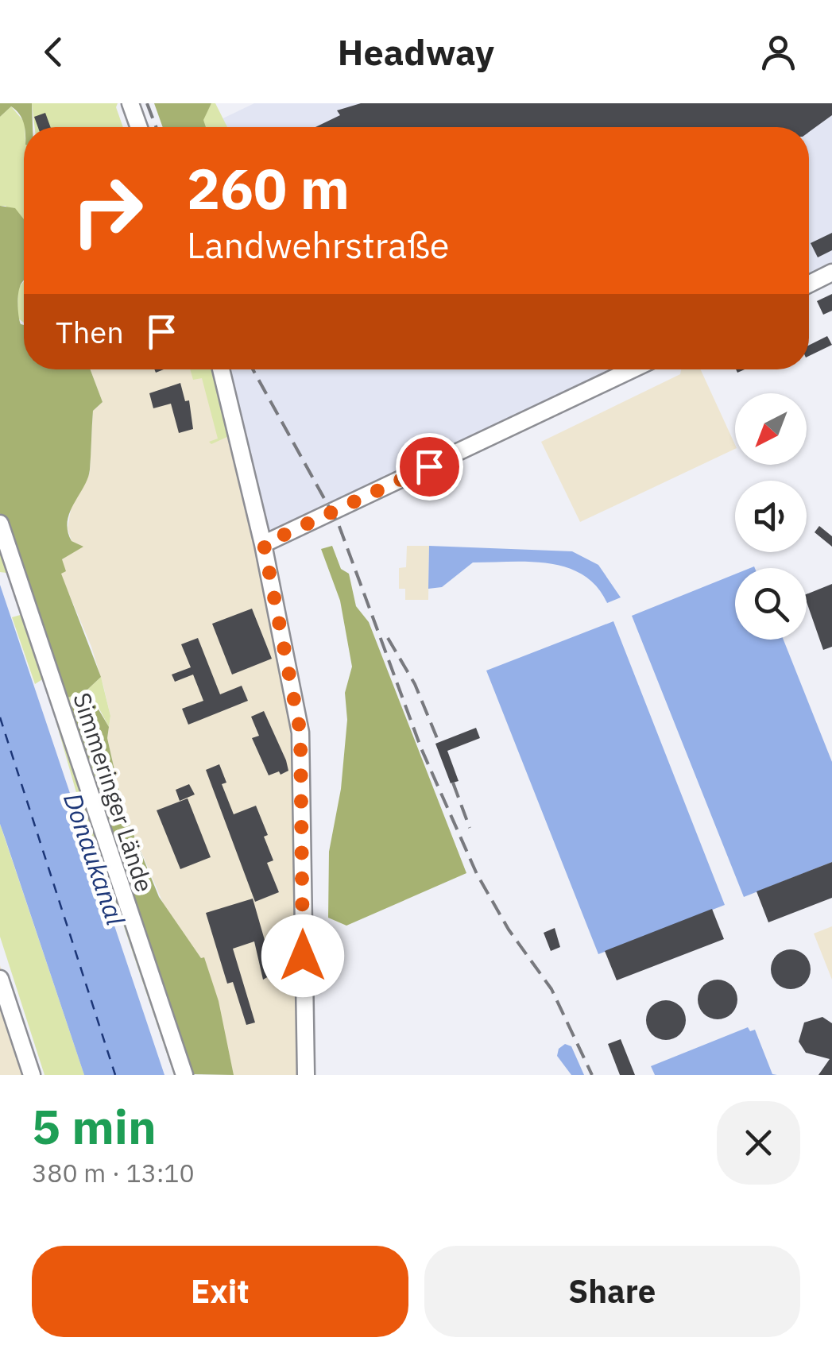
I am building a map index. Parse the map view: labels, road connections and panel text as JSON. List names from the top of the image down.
{
  "streets": {
    "street": ["Simmeringer Lände"]
  },
  "water": ["Donaukanal"],
  "north": "bottom left",
  "page": {
    "header": "Headway",
    "turn": ["260 m", "Landwehrstraße"],
    "then": "Then",
    "heading": ["5 min", "380 m · 13:10"],
    "buttons": ["Exit", "Share"]
  }
}
